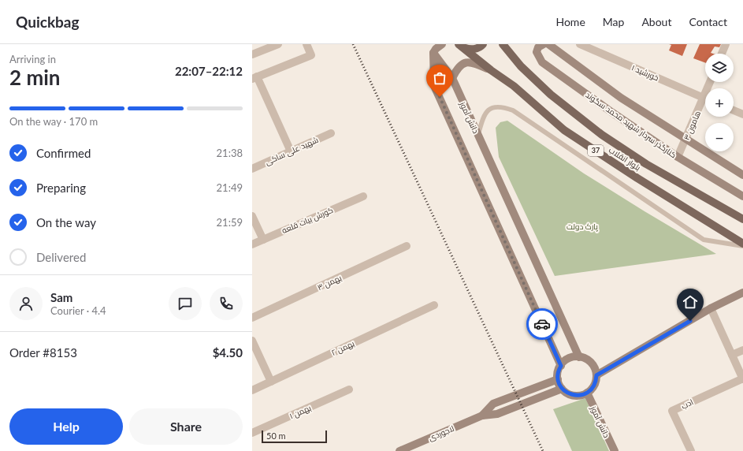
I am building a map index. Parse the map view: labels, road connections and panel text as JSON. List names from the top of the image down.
{
  "streets": {
    "main road": ["37", "بلوار انقلاب"],
    "street": [
      "خورشید ۱",
      "دانش آموز",
      "کنارگذر سردار شهید محمد سگوند",
      "هامون ۳",
      "شهید علی ساکی",
      "کورش بیات قلعه",
      "بهمن ۳",
      "بهمن ۲",
      "ادب",
      "بهمن ۱",
      "لاجوردی"
    ]
  },
  "crossings": [
    ["دانش آموز", "لاجوردی"],
    ["کنارگذر سردار شهید محمد سگوند", "هامون ۳"]
  ],
  "parks": ["پارک دولت"],
  "scale_bar": "50 m",
  "page": {
    "header": "Quickbag",
    "nav": [
      "Home",
      "Map",
      "About",
      "Contact"
    ],
    "heading": ["2 min", "Arriving in", "22:07–22:12"],
    "panel": [
      "Sam",
      "Courier · 4.4",
      "Order #8153",
      "$4.50"
    ],
    "map_buttons": ["+", "−"],
    "bar": "On the way · 170 m",
    "list": [
      ["Confirmed", "21:38"],
      ["Preparing", "21:49"],
      ["On the way", "21:59"],
      "Delivered"
    ],
    "buttons": ["Help", "Share"],
    "scale": "50 m"
  }
}
